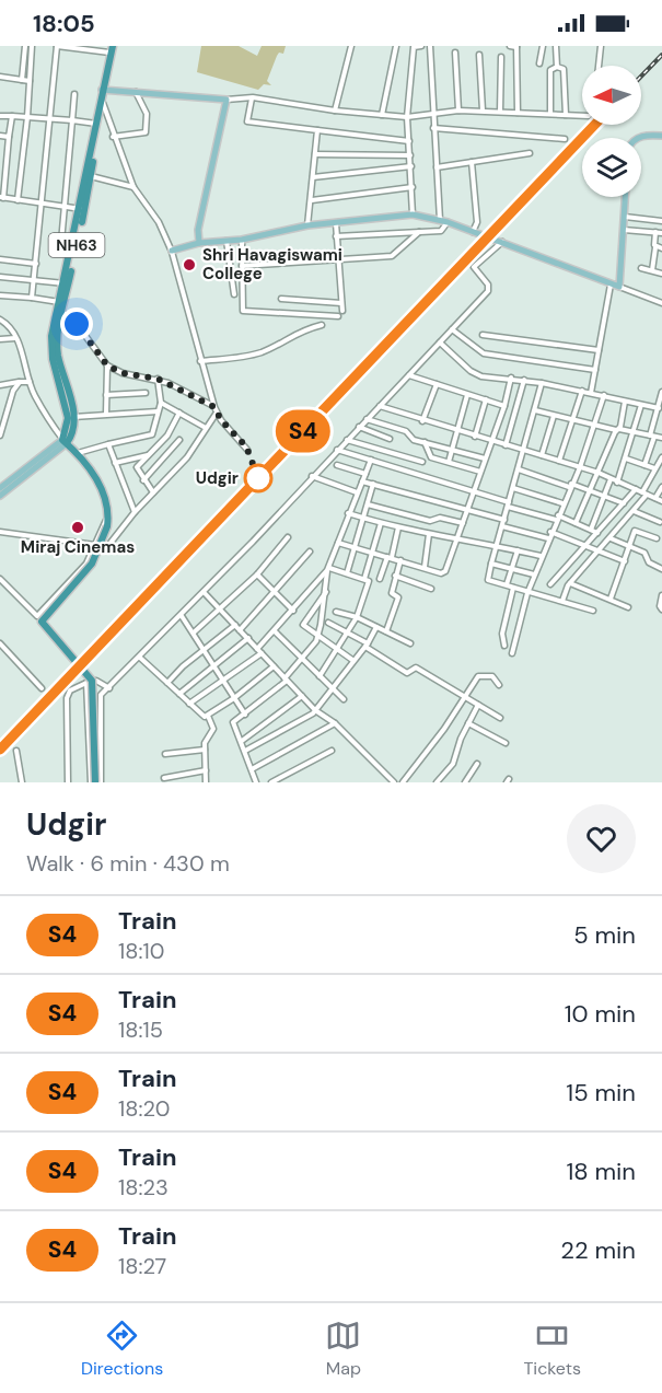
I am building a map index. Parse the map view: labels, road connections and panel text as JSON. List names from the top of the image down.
{
  "streets": {
    "highway": ["NH63"]
  },
  "places": ["Shri Havagiswami College", "Udgir", "Miraj Cinemas"],
  "north": "left",
  "page": {
    "status": "18:05",
    "on_map": "S4",
    "heading": ["Udgir", "Walk · 6 min · 430 m"],
    "list": [
      {
        "mark": "S4",
        "name": "Train",
        "note": "18:10",
        "value": "5 min"
      },
      {
        "mark": "S4",
        "name": "Train",
        "note": "18:15",
        "value": "10 min"
      },
      {
        "mark": "S4",
        "name": "Train",
        "note": "18:20",
        "value": "15 min"
      },
      {
        "mark": "S4",
        "name": "Train",
        "note": "18:23",
        "value": "18 min"
      },
      {
        "mark": "S4",
        "name": "Train",
        "note": "18:27",
        "value": "22 min"
      }
    ],
    "tabs": ["Directions", "Map", "Tickets"]
  }
}
